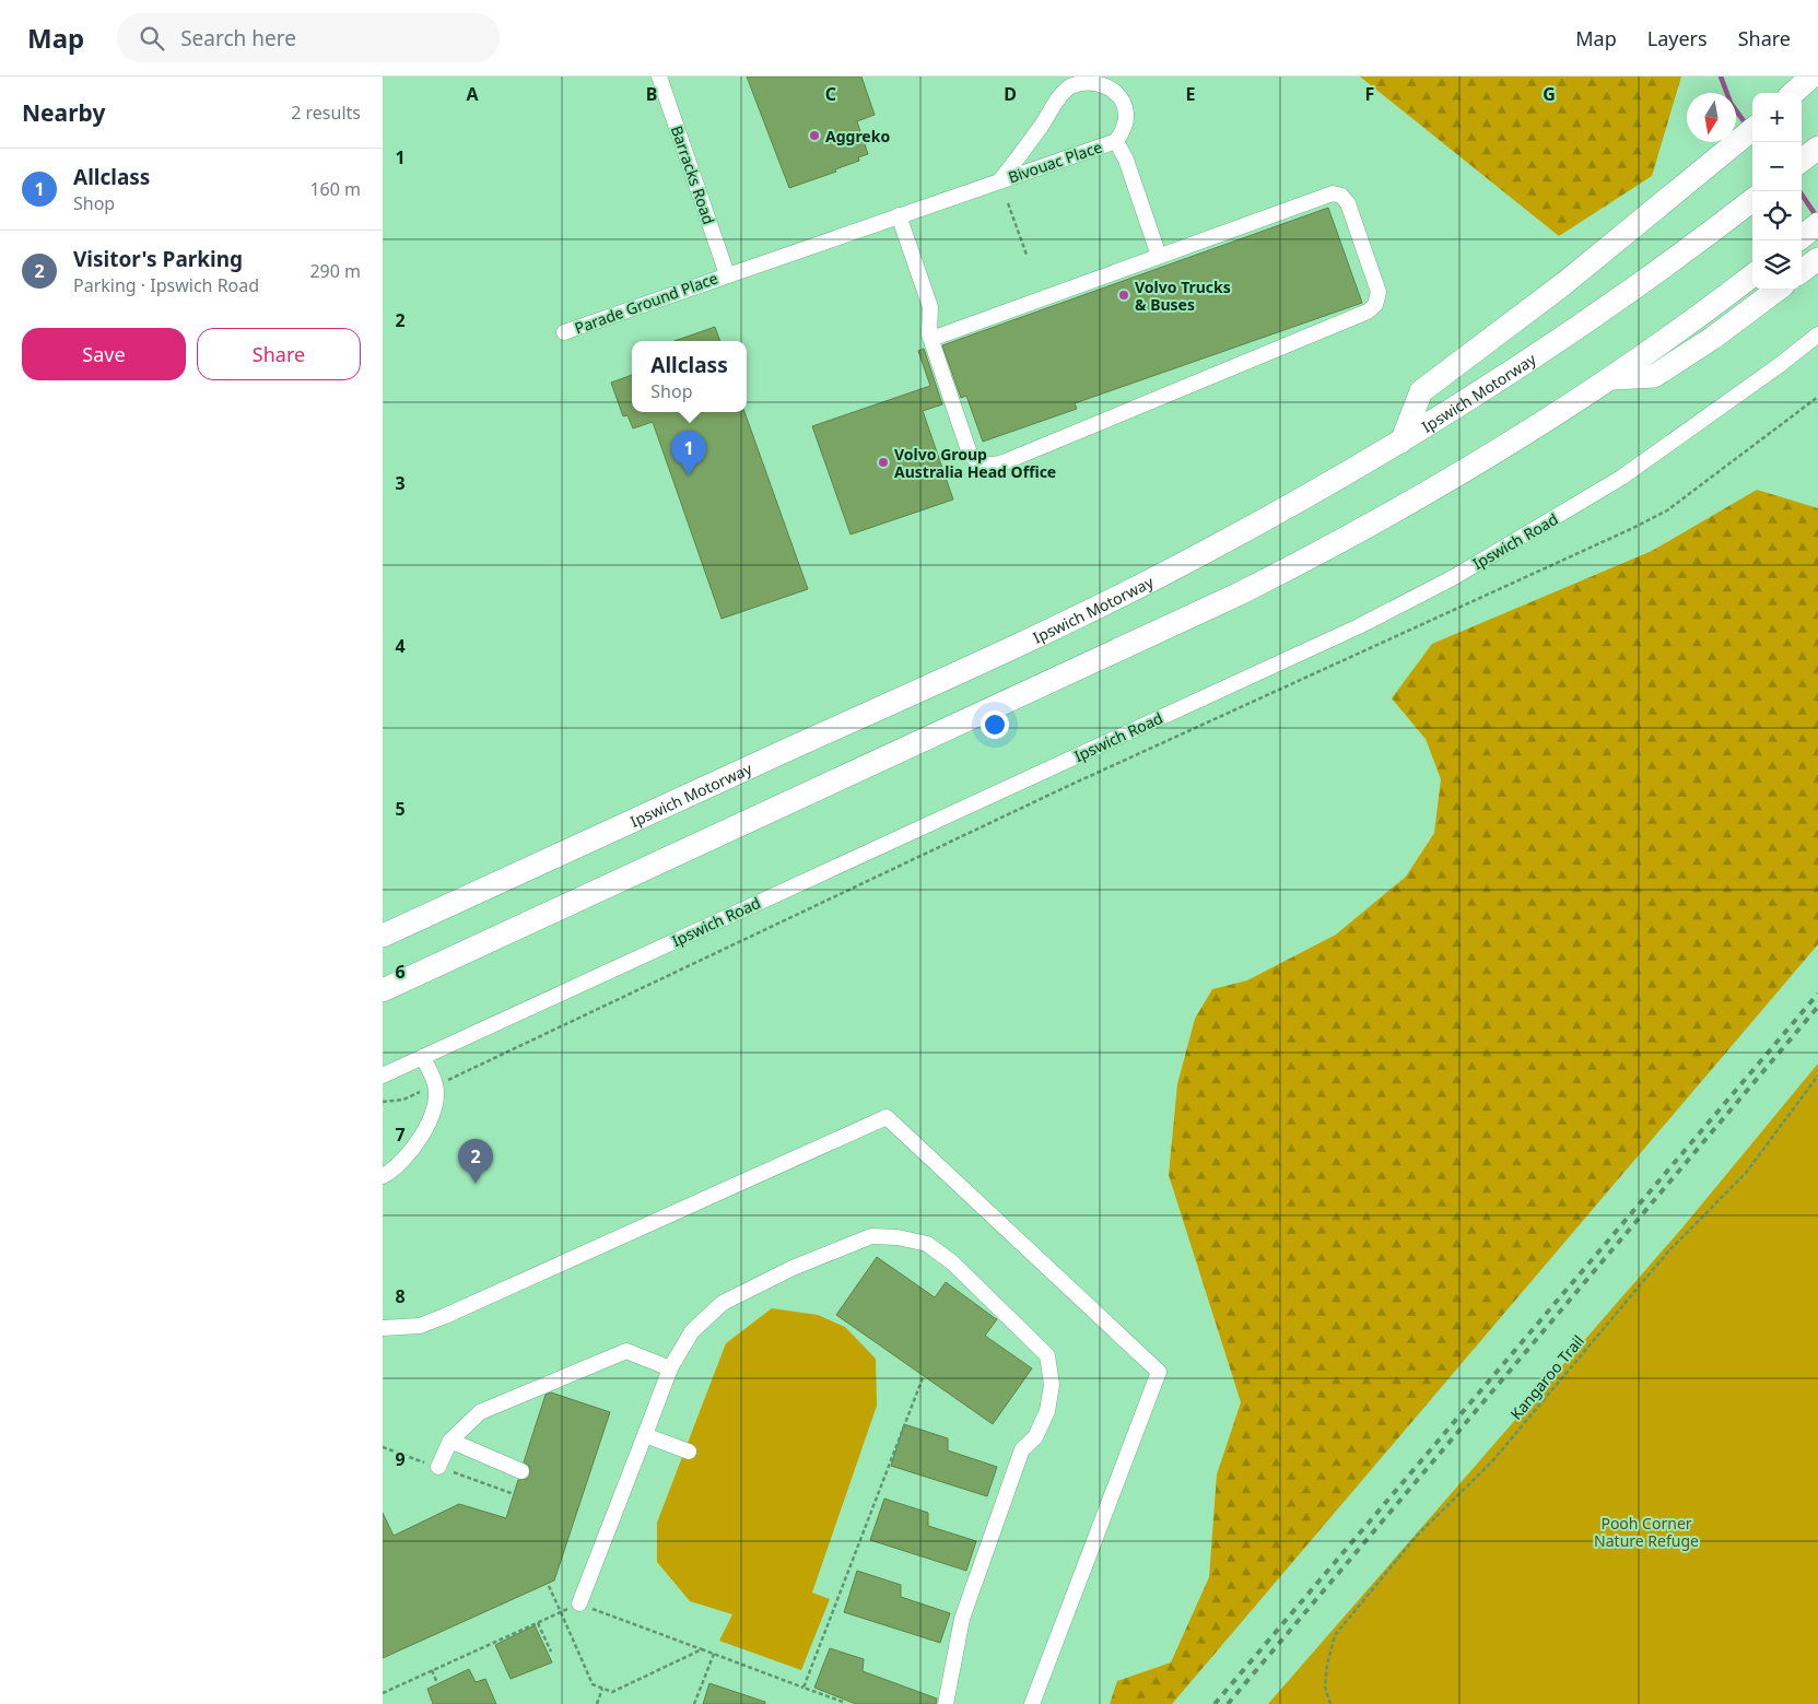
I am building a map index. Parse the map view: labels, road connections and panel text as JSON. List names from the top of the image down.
{
  "streets": {
    "highway": ["Ipswich Motorway"],
    "street": [
      "Bivouac Place",
      "Barracks Road",
      "Parade Ground Place",
      "Ipswich Road"
    ],
    "path": ["Kangaroo Trail"]
  },
  "crossings": [
    ["Bivouac Place", "Barracks Road"],
    ["Bivouac Place", "Parade Ground Place"],
    ["Barracks Road", "Parade Ground Place"]
  ],
  "parks": ["Pooh Corner Nature Refuge"],
  "places": ["Aggreko", "Volvo Trucks & Buses", "Volvo Group Australia Head Office"],
  "north": "bottom",
  "page": {
    "header": "Map",
    "search": "Search here",
    "nav": ["Map", "Layers", "Share"],
    "heading": ["Nearby", "2 results"],
    "map_buttons": ["+", "−"],
    "list": [
      {
        "mark": "1",
        "name": "Allclass",
        "note": "Shop",
        "value": "160 m"
      },
      {
        "mark": "2",
        "name": "Visitor's Parking",
        "note": "Parking · Ipswich Road",
        "value": "290 m"
      }
    ],
    "buttons": ["Save", "Share"],
    "popup": ["Allclass", "Shop"],
    "pins": ["1", "2"]
  },
  "grid": {
    "columns": [
      "A",
      "B",
      "C",
      "D",
      "E",
      "F",
      "G"
    ],
    "rows": [
      "1",
      "2",
      "3",
      "4",
      "5",
      "6",
      "7",
      "8",
      "9"
    ]
  }
}
